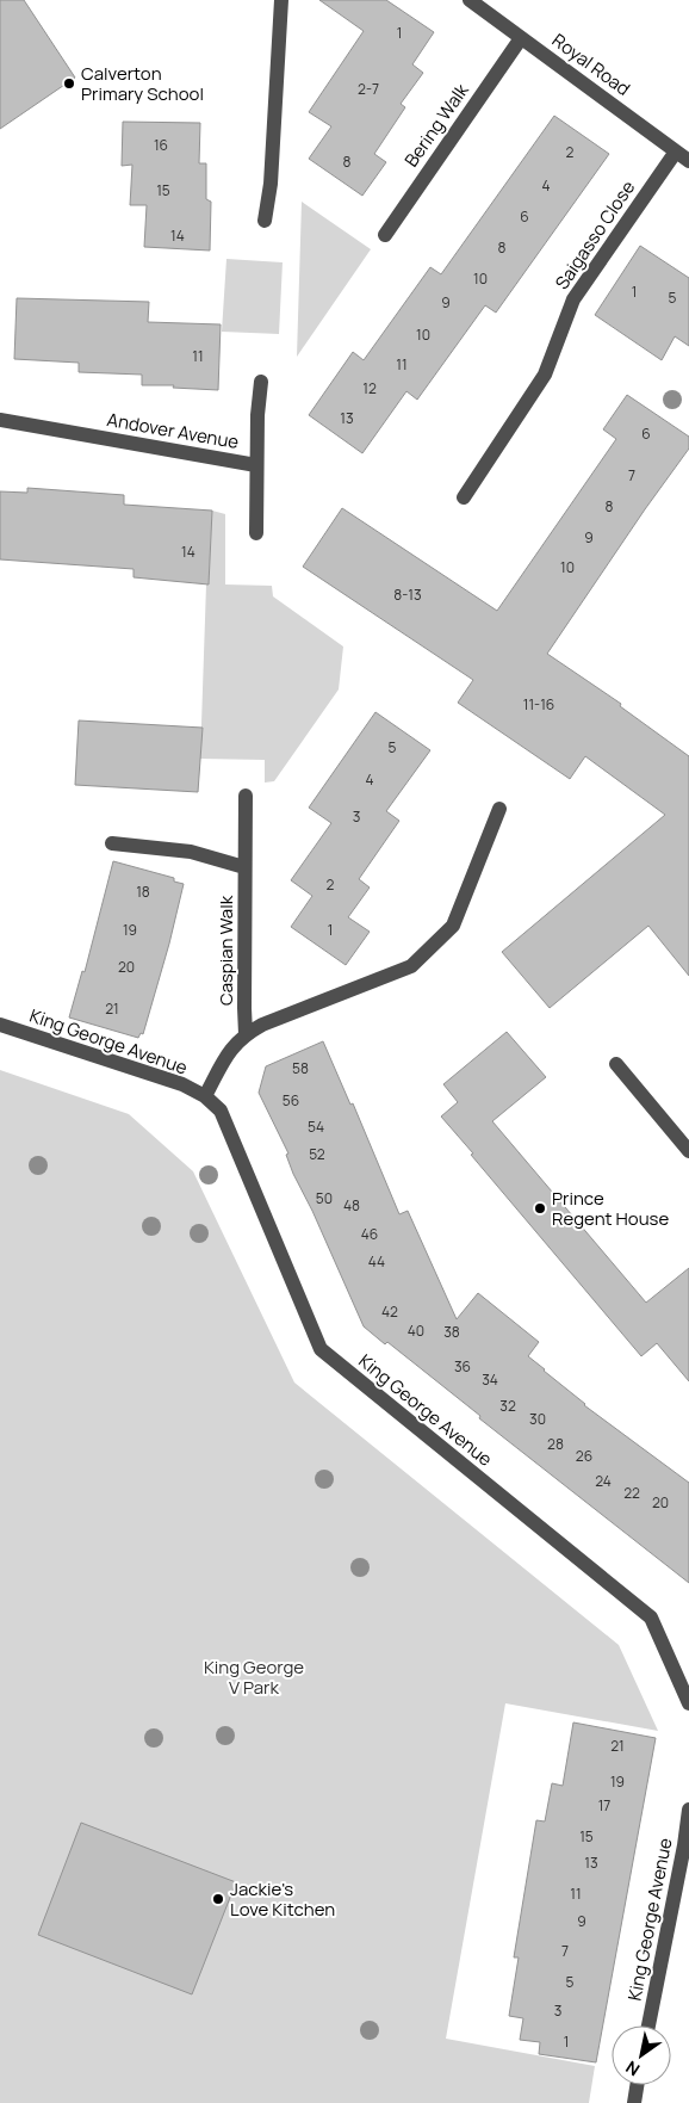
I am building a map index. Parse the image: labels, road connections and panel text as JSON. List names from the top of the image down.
{
  "streets": {
    "street": [
      "Royal Road",
      "Bering Walk",
      "Saigasso Close",
      "Andover Avenue",
      "Caspian Walk",
      "King George Avenue"
    ]
  },
  "crossings": [
    ["Royal Road", "Bering Walk"],
    ["Royal Road", "Saigasso Close"]
  ],
  "parks": ["King George V Park"],
  "places": ["Calverton Primary School", "Prince Regent House", "Jackie's Love Kitchen"],
  "house_numbers": [
    "1",
    "2-7",
    "16",
    "2",
    "8",
    "4",
    "15",
    "6",
    "14",
    "8",
    "10",
    "1",
    "5",
    "9",
    "10",
    "11",
    "11",
    "12",
    "13",
    "6",
    "7",
    "8",
    "9",
    "14",
    "10",
    "8-13",
    "11-16",
    "5",
    "4",
    "3",
    "2",
    "18",
    "19",
    "1",
    "20",
    "21",
    "58",
    "56",
    "54",
    "52",
    "50",
    "48",
    "46",
    "44",
    "42",
    "40",
    "38",
    "36",
    "34",
    "32",
    "30",
    "28",
    "26",
    "24",
    "22",
    "20",
    "21",
    "19",
    "17",
    "15",
    "13",
    "11",
    "9",
    "7",
    "5",
    "3",
    "1"
  ],
  "north": "bottom left"
}
